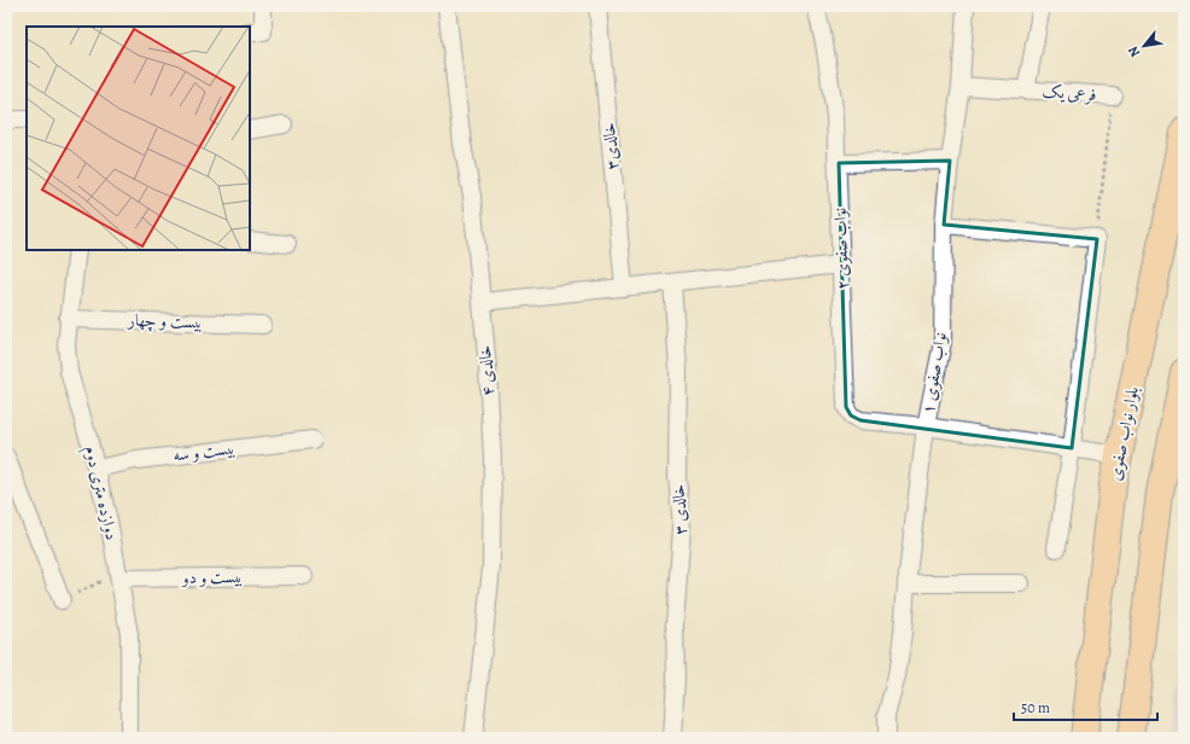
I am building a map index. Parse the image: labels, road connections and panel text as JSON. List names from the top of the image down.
{
  "streets": {
    "main road": ["بلوار نواب صفوی"],
    "street": [
      "فرعی یک",
      "خالدی۳",
      "نواب صفوی ۲",
      "بیست و چهار",
      "خالدی ۴",
      "نواب صفوی ۱",
      "بیست و سه",
      "دوازده متری دوم",
      "خالدی ۳",
      "بیست و دو"
    ]
  },
  "crossings": [
    ["فرعی یک", "نواب صفوی ۱"],
    ["نواب صفوی ۲", "نواب صفوی ۱"],
    ["نواب صفوی ۲", "بلوار نواب صفوی"],
    ["بیست و چهار", "دوازده متری دوم"],
    ["بیست و سه", "دوازده متری دوم"],
    ["دوازده متری دوم", "بیست و دو"]
  ],
  "scale_bar": "50 m",
  "north": "bottom left"
}
